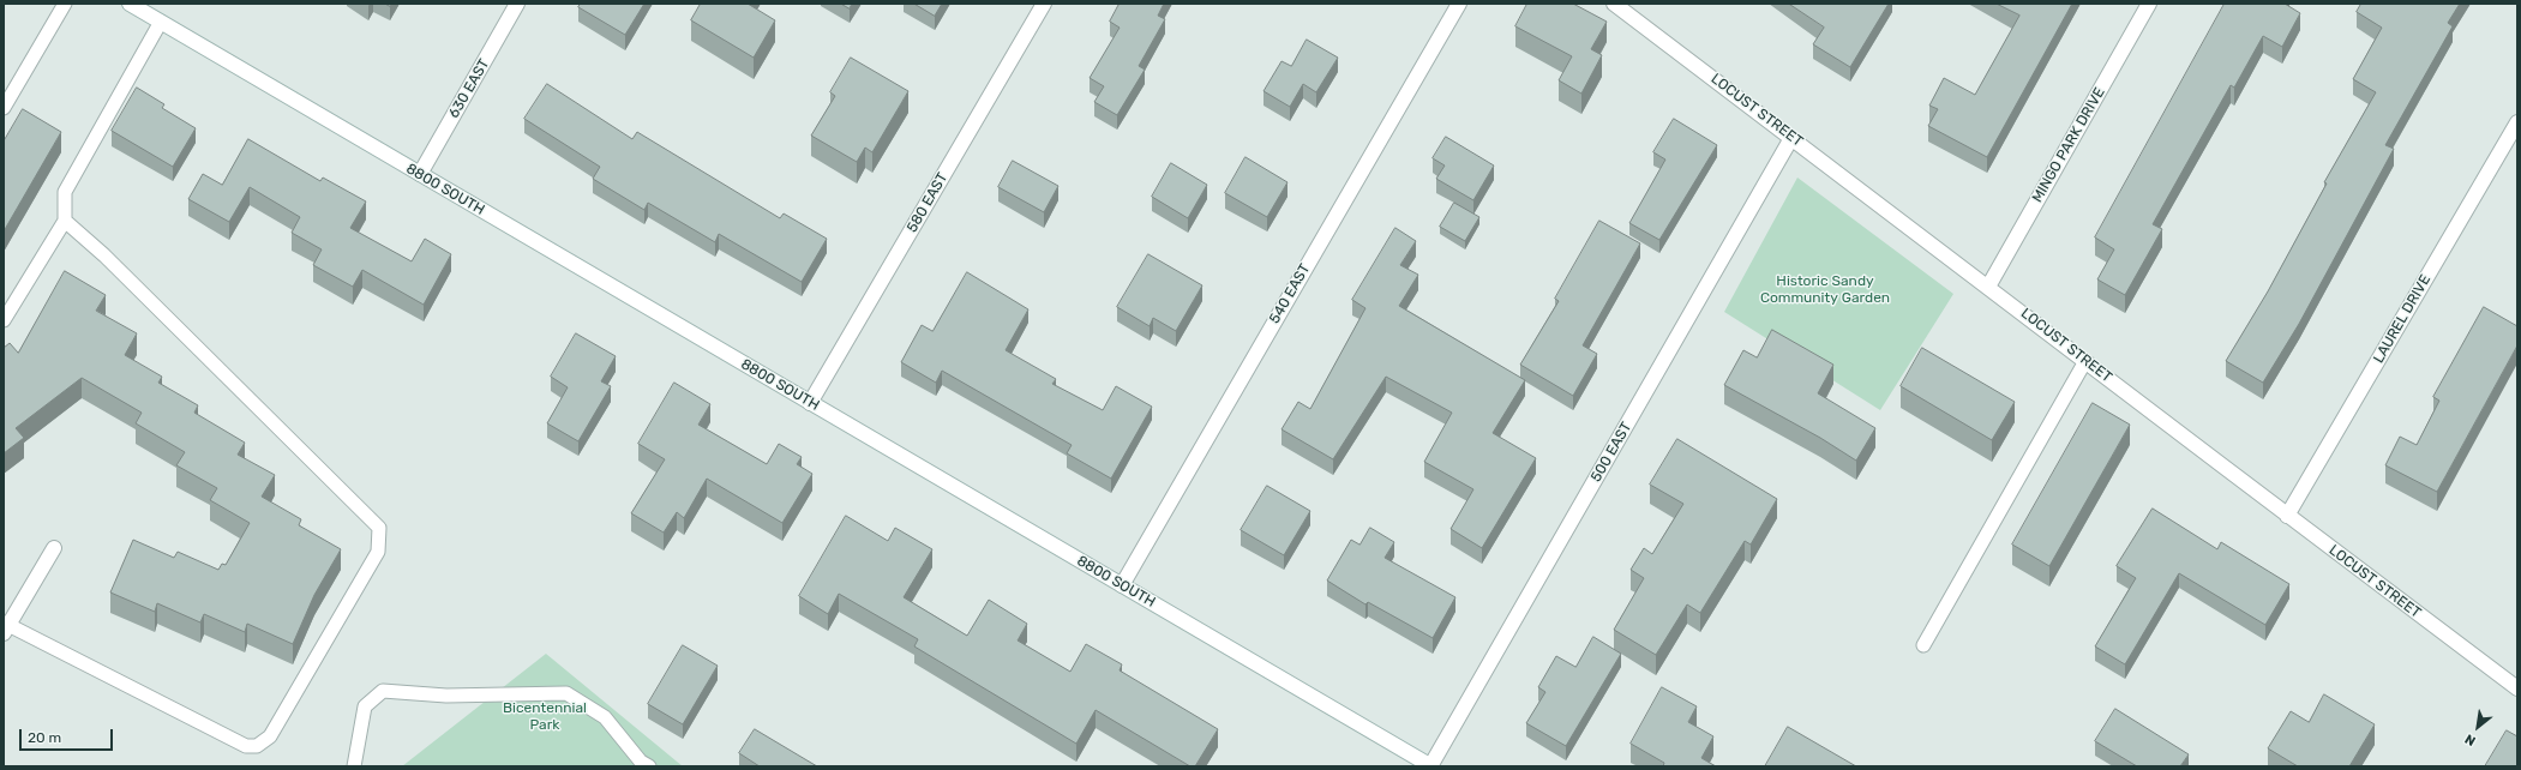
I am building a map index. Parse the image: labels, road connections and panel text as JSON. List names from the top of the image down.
{
  "streets": {
    "street": [
      "630 EAST",
      "LOCUST STREET",
      "MINGO PARK DRIVE",
      "8800 SOUTH",
      "580 EAST",
      "540 EAST",
      "LAUREL DRIVE",
      "500 EAST"
    ]
  },
  "crossings": [
    ["630 EAST", "8800 SOUTH"],
    ["LOCUST STREET", "MINGO PARK DRIVE"],
    ["LOCUST STREET", "LAUREL DRIVE"],
    ["LOCUST STREET", "500 EAST"],
    ["8800 SOUTH", "580 EAST"],
    ["8800 SOUTH", "540 EAST"],
    ["8800 SOUTH", "500 EAST"]
  ],
  "parks": ["Historic Sandy Community Garden", "Bicentennial Park"],
  "scale_bar": "20 m",
  "north": "bottom left"
}
